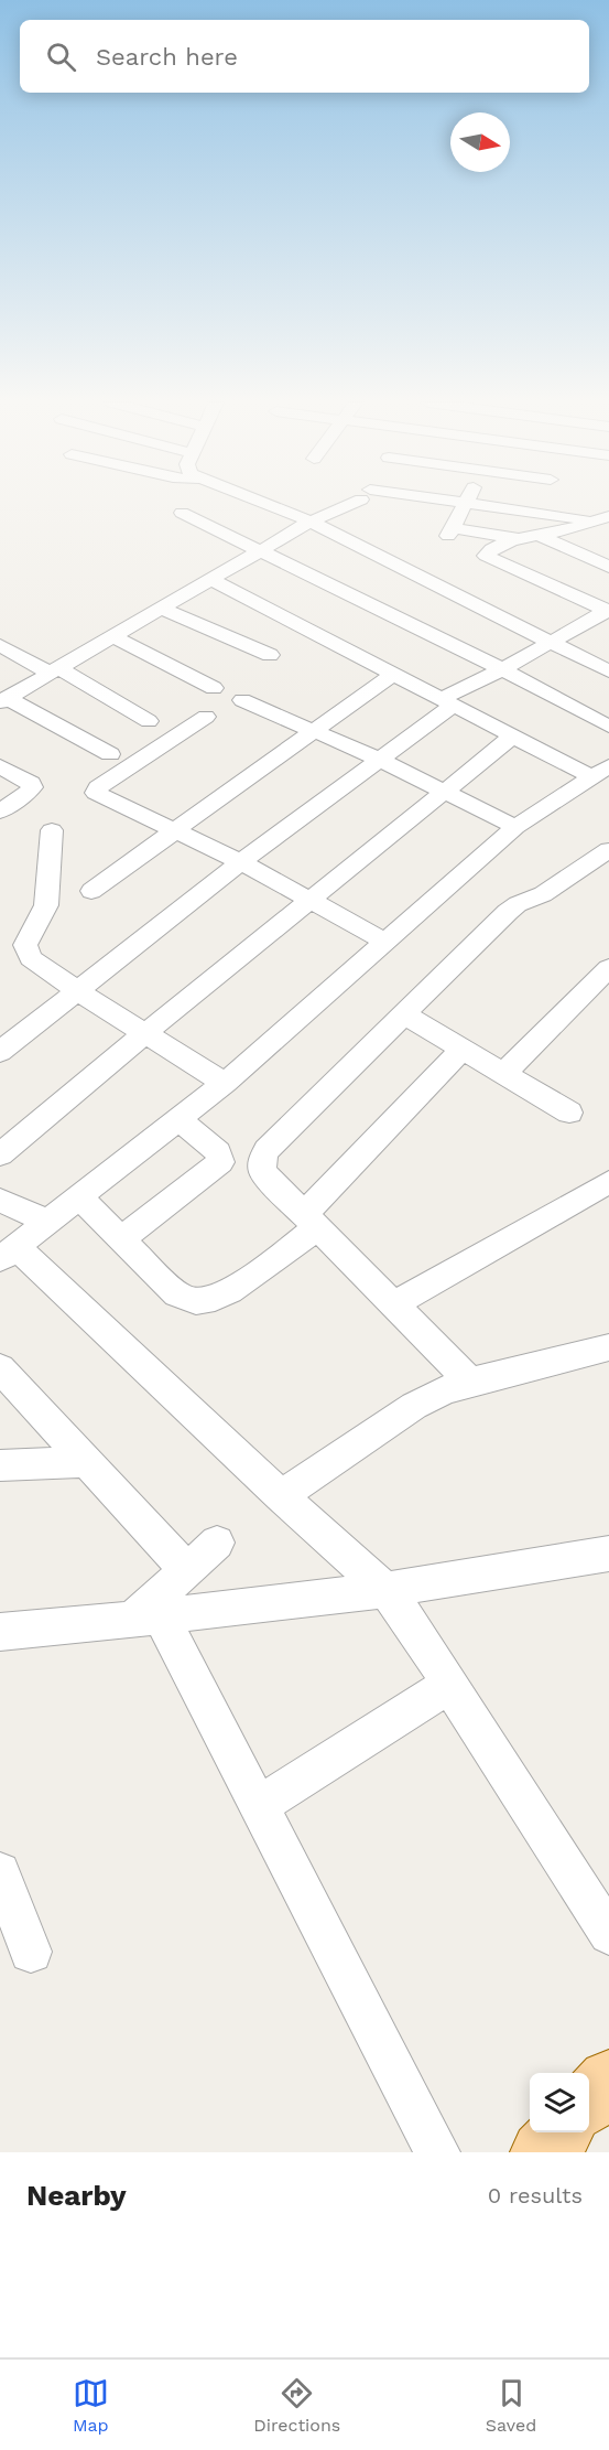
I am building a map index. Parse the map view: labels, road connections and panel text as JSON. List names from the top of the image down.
{
  "north": "right",
  "page": {
    "search": "Search here",
    "heading": ["Nearby", "0 results"],
    "nav": ["Map", "Directions", "Saved"]
  }
}
